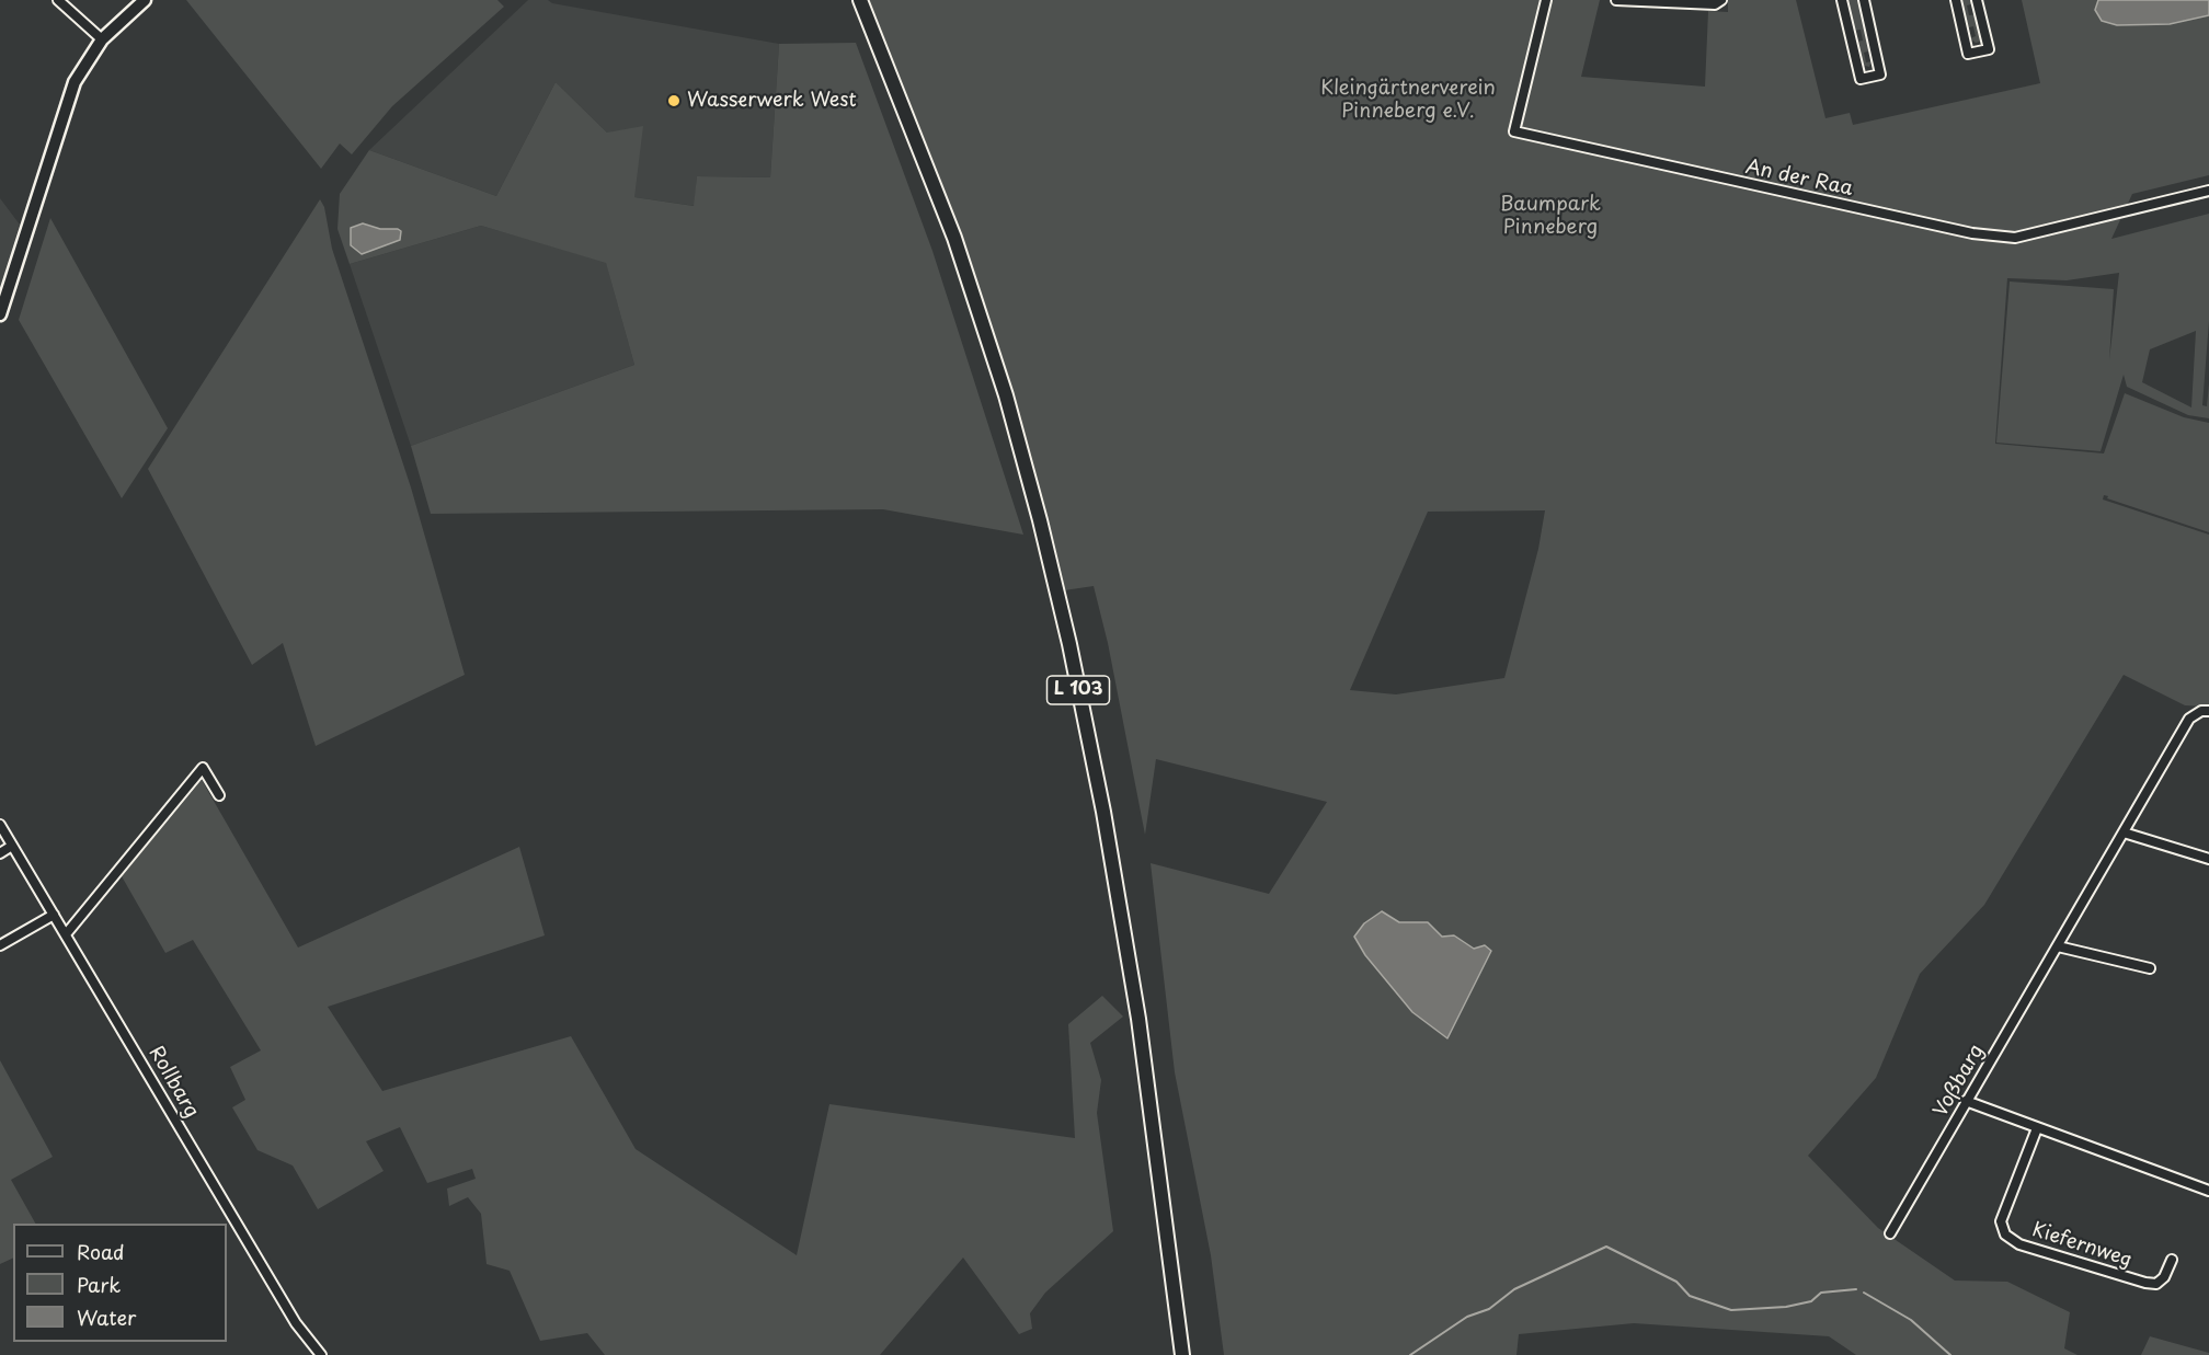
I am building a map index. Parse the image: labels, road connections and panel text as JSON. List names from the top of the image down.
{
  "streets": {
    "main road": ["L 103"],
    "street": [
      "An der Raa",
      "Voßbarg",
      "Rollbarg",
      "Kiefernweg"
    ]
  },
  "parks": ["Kleingärtnerverein Pinneberg e.V.", "Baumpark Pinneberg"],
  "places": ["Wasserwerk West"],
  "legend": ["Road", "Park", "Water"]
}
